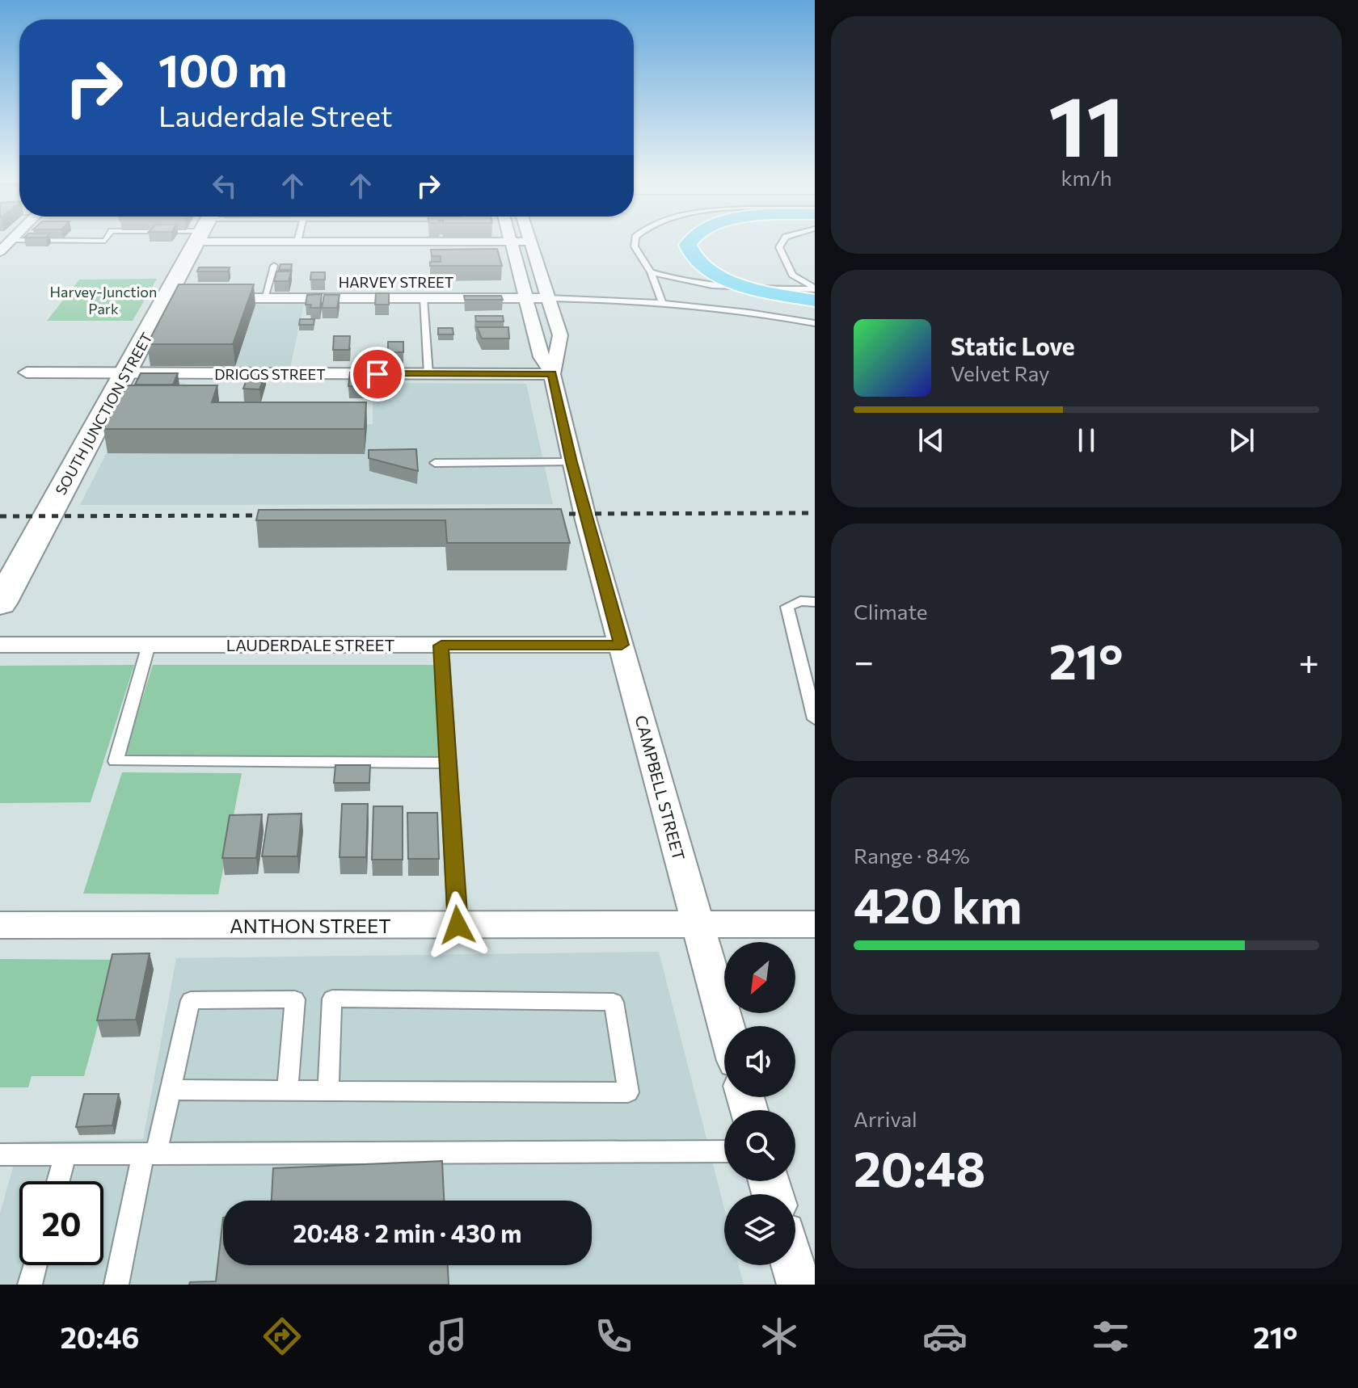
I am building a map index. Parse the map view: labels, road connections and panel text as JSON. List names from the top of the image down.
{
  "streets": {
    "street": [
      "HARVEY STREET",
      "DRIGGS STREET",
      "SOUTH JUNCTION STREET",
      "LAUDERDALE STREET",
      "CAMPBELL STREET",
      "ANTHON STREET"
    ]
  },
  "crossings": [
    ["DRIGGS STREET", "SOUTH JUNCTION STREET"],
    ["DRIGGS STREET", "CAMPBELL STREET"],
    ["LAUDERDALE STREET", "CAMPBELL STREET"],
    ["CAMPBELL STREET", "ANTHON STREET"]
  ],
  "parks": ["Harvey-Junction Park"],
  "north": "bottom left",
  "page": {
    "tile": [
      ["11", "km/h"],
      "Climate",
      ["Range · 84%", "420 km"],
      ["Arrival", "20:48"]
    ],
    "turn": ["100 m", "Lauderdale Street"],
    "song": ["Static Love", "Velvet Ray"],
    "heat": ["−", "21°", "+"],
    "limit": "20",
    "trip": "20:48 · 2 min · 430 m",
    "tabs": ["20:46", "21°"]
  }
}
